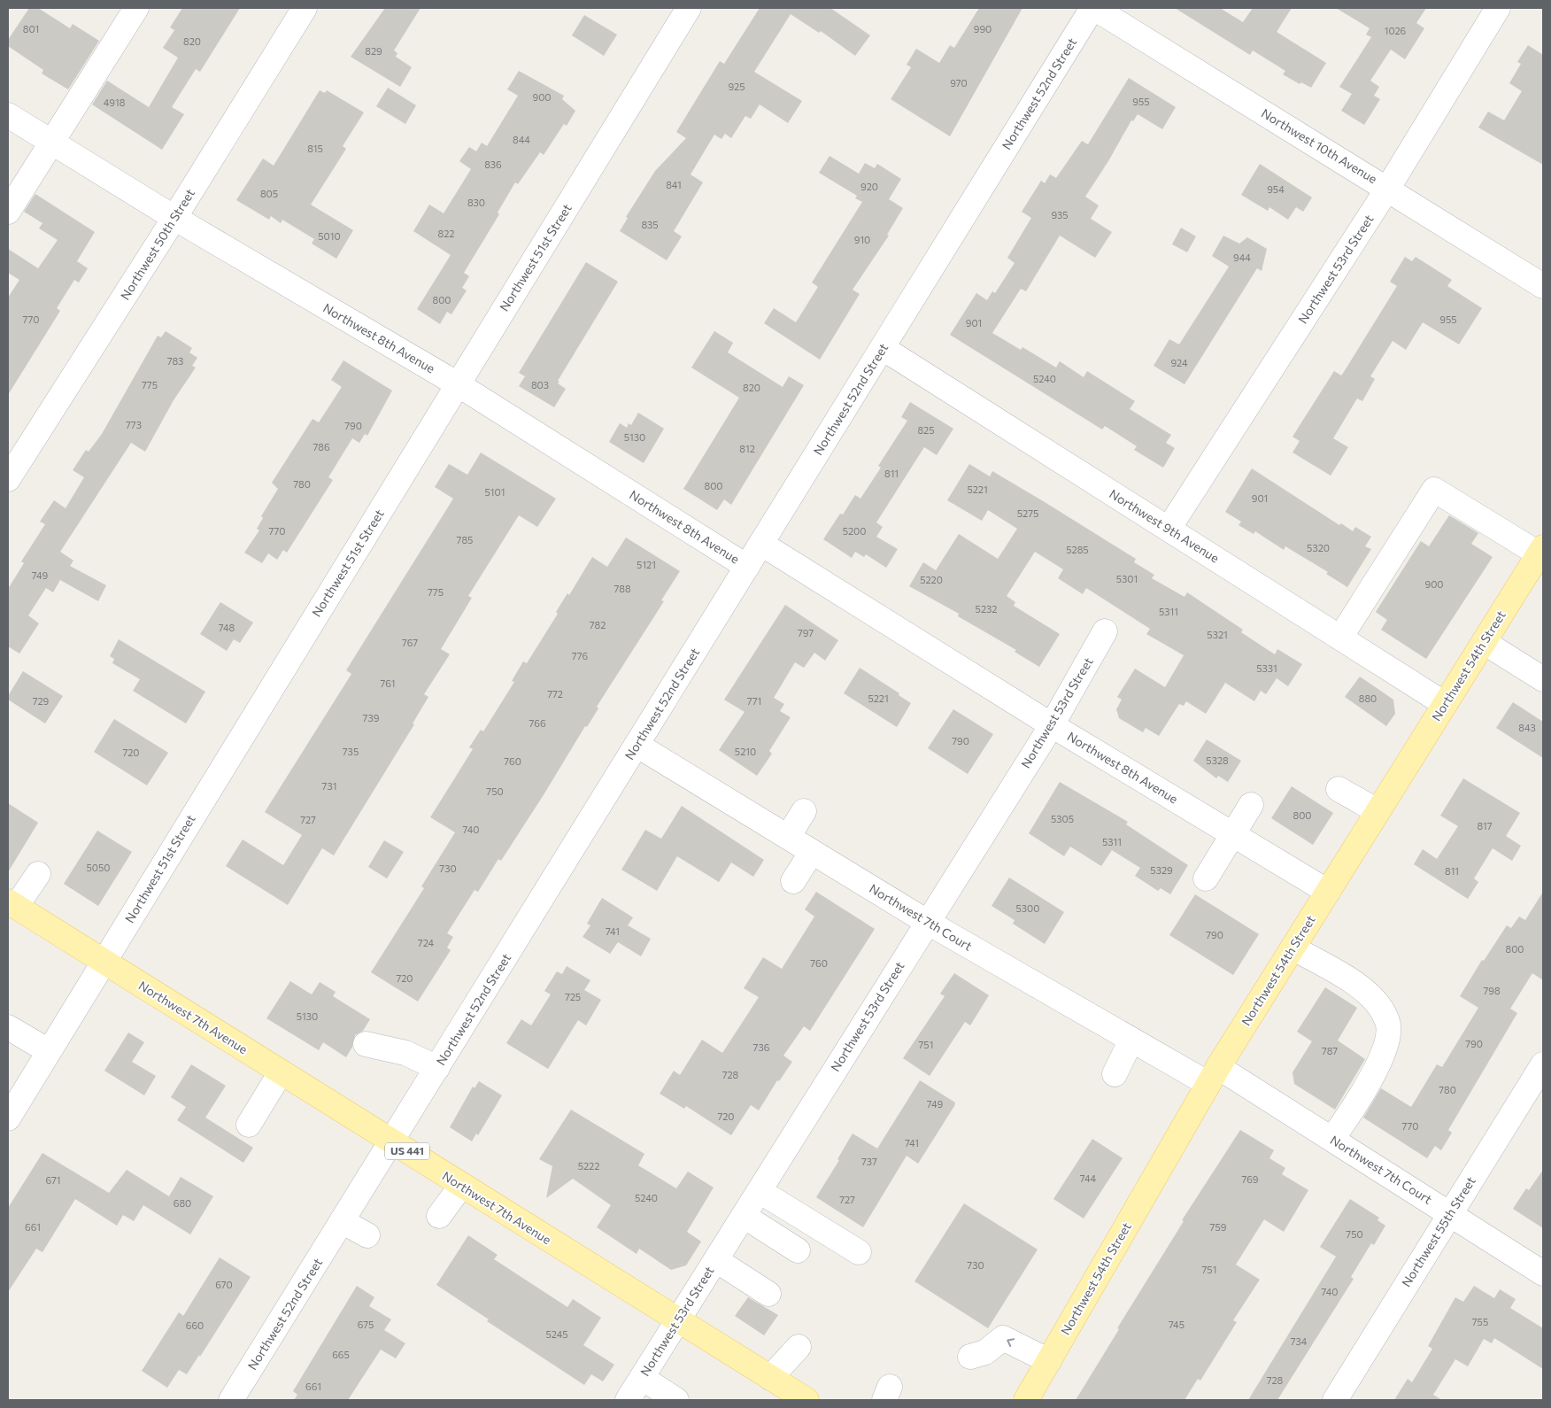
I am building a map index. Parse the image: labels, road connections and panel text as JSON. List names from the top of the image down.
{
  "streets": {
    "main road": ["Northwest 54th Street", "Northwest 7th Avenue", "US 441"],
    "street": [
      "Northwest 52nd Street",
      "Northwest 10th Avenue",
      "Northwest 50th Street",
      "Northwest 51st Street",
      "Northwest 53rd Street",
      "Northwest 8th Avenue",
      "Northwest 9th Avenue",
      "Northwest 7th Court",
      "Northwest 55th Street"
    ]
  },
  "crossings": [
    ["Northwest 52nd Street", "Northwest 10th Avenue"],
    ["Northwest 52nd Street", "Northwest 8th Avenue"],
    ["Northwest 52nd Street", "Northwest 9th Avenue"],
    ["Northwest 52nd Street", "Northwest 7th Court"],
    ["Northwest 52nd Street", "Northwest 7th Avenue"],
    ["Northwest 10th Avenue", "Northwest 53rd Street"],
    ["Northwest 50th Street", "Northwest 8th Avenue"],
    ["Northwest 51st Street", "Northwest 8th Avenue"],
    ["Northwest 51st Street", "Northwest 7th Avenue"],
    ["Northwest 53rd Street", "Northwest 8th Avenue"],
    ["Northwest 53rd Street", "Northwest 9th Avenue"],
    ["Northwest 53rd Street", "Northwest 7th Court"],
    ["Northwest 53rd Street", "Northwest 7th Avenue"],
    ["Northwest 8th Avenue", "Northwest 54th Street"],
    ["Northwest 9th Avenue", "Northwest 54th Street"],
    ["Northwest 54th Street", "Northwest 7th Court"],
    ["Northwest 7th Court", "Northwest 55th Street"]
  ],
  "house_numbers": [
    "801",
    "990",
    "1026",
    "820",
    "829",
    "970",
    "925",
    "900",
    "955",
    "4918",
    "844",
    "815",
    "836",
    "841",
    "920",
    "954",
    "805",
    "830",
    "935",
    "835",
    "822",
    "5010",
    "910",
    "944",
    "800",
    "770",
    "955",
    "901",
    "783",
    "924",
    "5240",
    "775",
    "803",
    "820",
    "773",
    "790",
    "825",
    "5130",
    "786",
    "812",
    "811",
    "780",
    "800",
    "5221",
    "5101",
    "901",
    "5275",
    "770",
    "5200",
    "785",
    "5320",
    "5285",
    "5121",
    "749",
    "5301",
    "5220",
    "900",
    "788",
    "775",
    "5232",
    "5311",
    "782",
    "748",
    "797",
    "5321",
    "767",
    "776",
    "5331",
    "761",
    "772",
    "5221",
    "880",
    "729",
    "771",
    "739",
    "766",
    "843",
    "790",
    "735",
    "5210",
    "720",
    "5328",
    "760",
    "731",
    "750",
    "800",
    "5305",
    "727",
    "817",
    "740",
    "5311",
    "5050",
    "730",
    "5329",
    "811",
    "5300",
    "741",
    "790",
    "724",
    "800",
    "760",
    "720",
    "798",
    "725",
    "5130",
    "790",
    "751",
    "736",
    "787",
    "728",
    "780",
    "749",
    "720",
    "770",
    "741",
    "737",
    "5222",
    "744",
    "769",
    "671",
    "5240",
    "727",
    "680",
    "661",
    "759",
    "750",
    "730",
    "751",
    "670",
    "740",
    "755",
    "675",
    "745",
    "660",
    "5245",
    "734",
    "665",
    "728",
    "661"
  ]
}
